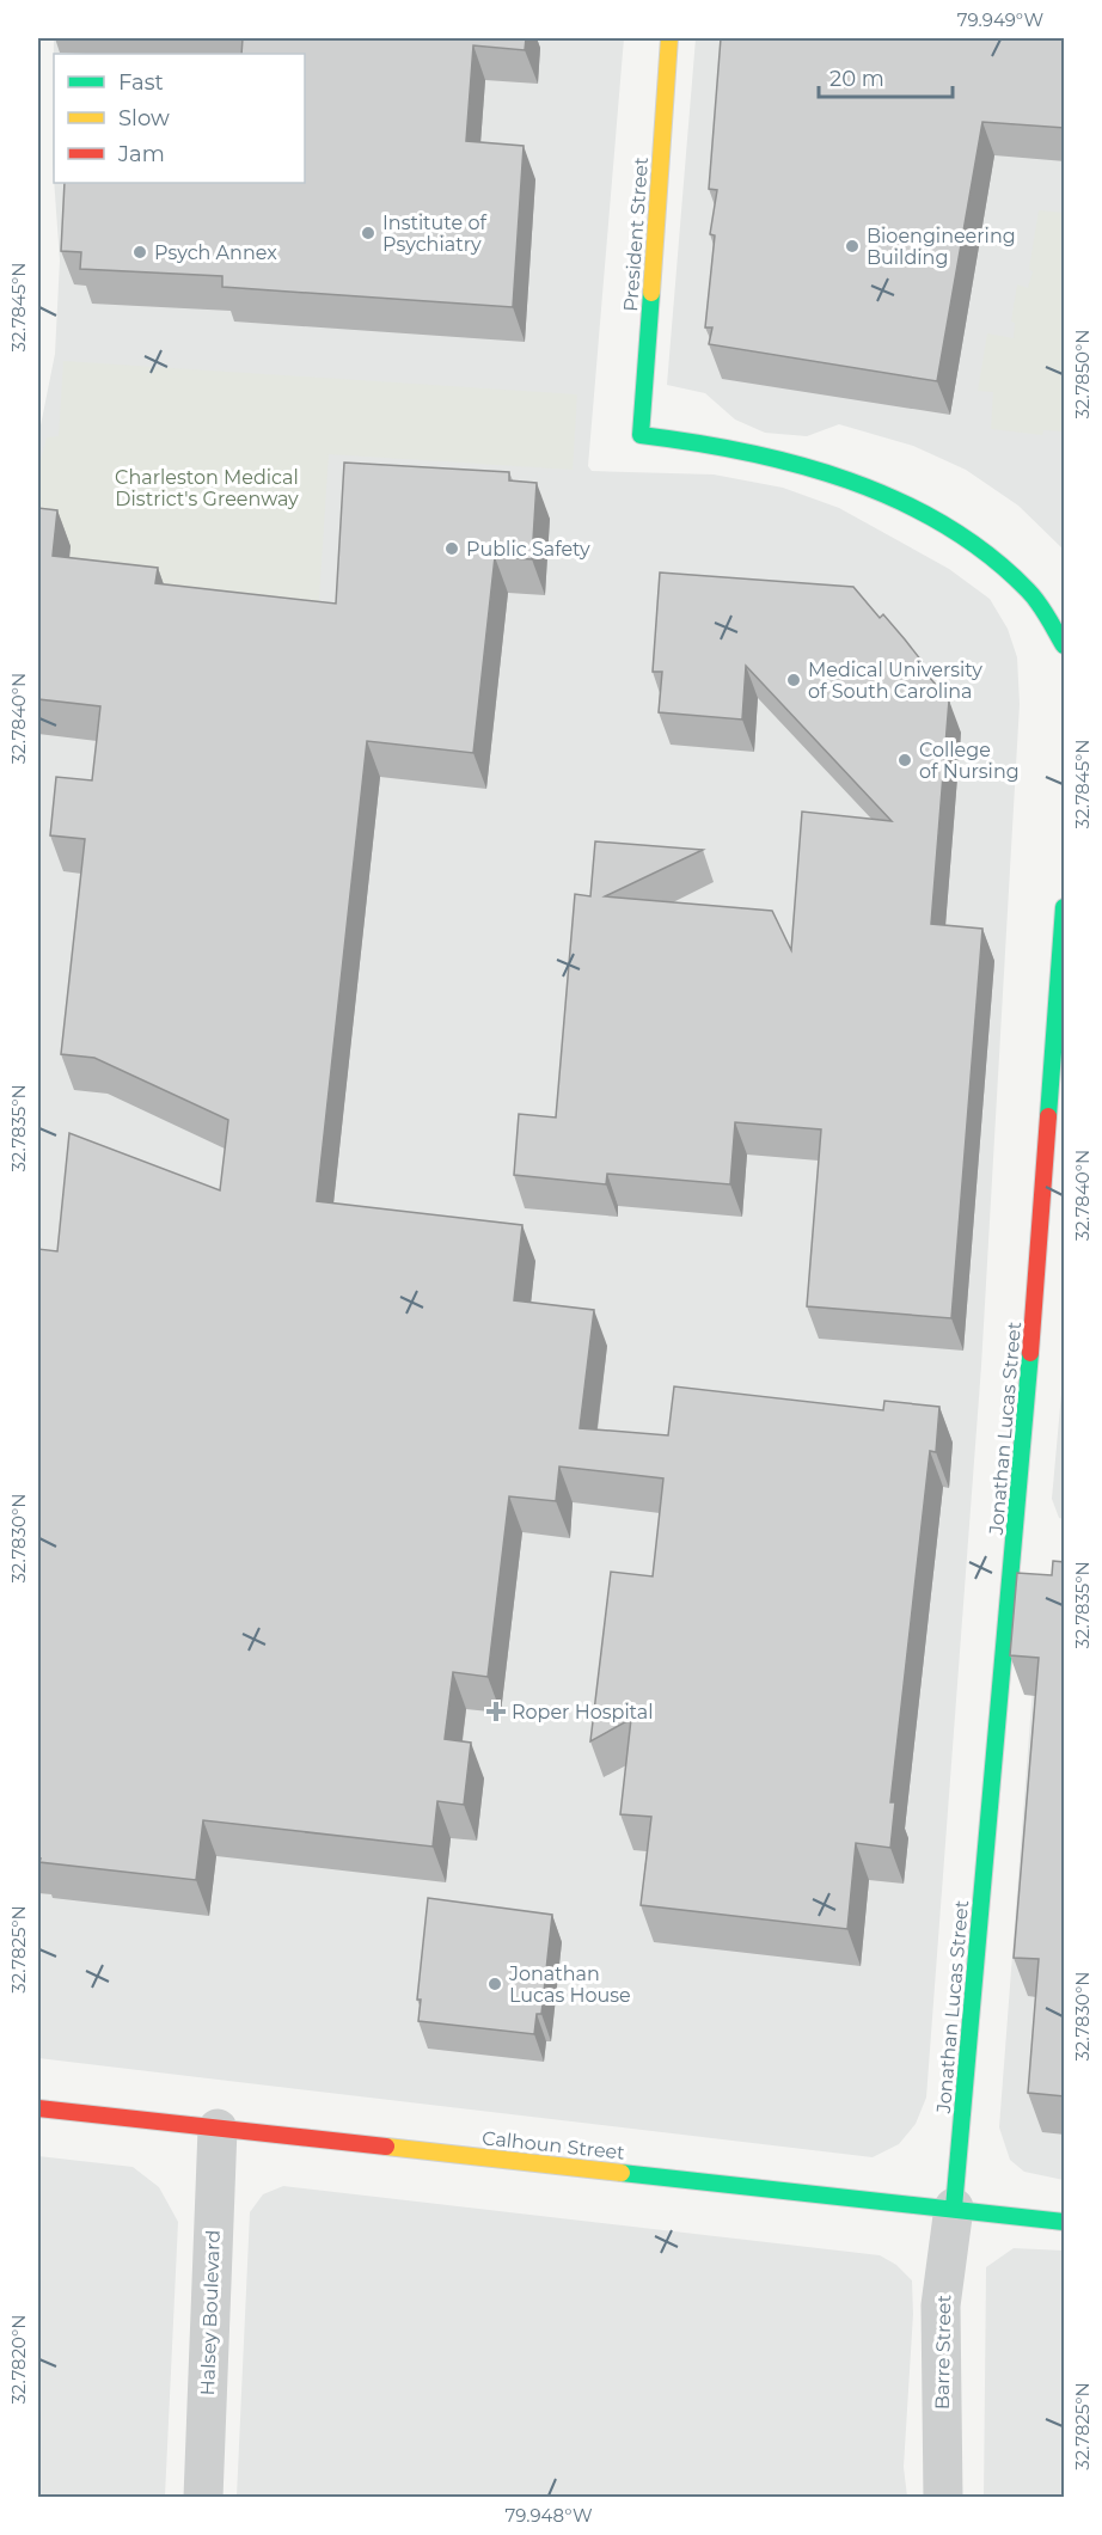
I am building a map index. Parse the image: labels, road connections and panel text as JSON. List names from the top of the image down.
{
  "streets": {
    "street": [
      "President Street",
      "Jonathan Lucas Street",
      "Calhoun Street",
      "Halsey Boulevard",
      "Barre Street"
    ]
  },
  "crossings": [
    ["Jonathan Lucas Street", "Calhoun Street"],
    ["Jonathan Lucas Street", "Barre Street"],
    ["Calhoun Street", "Halsey Boulevard"],
    ["Calhoun Street", "Barre Street"]
  ],
  "parks": ["Charleston Medical District's Greenway"],
  "places": {
    "other": [
      "Institute of Psychiatry",
      "Bioengineering Building",
      "Psych Annex",
      "Public Safety",
      "Medical University of South Carolina",
      "College of Nursing",
      "Jonathan Lucas House"
    ],
    "health": ["Roper Hospital"]
  },
  "legend": ["Fast", "Slow", "Jam"],
  "scale_bar": "20 m",
  "coordinates": [
    "79.949°W",
    "32.7845°N",
    "32.7850°N",
    "32.7840°N",
    "32.7835°N",
    "32.7830°N",
    "32.7825°N",
    "32.7820°N",
    "79.948°W"
  ]
}
